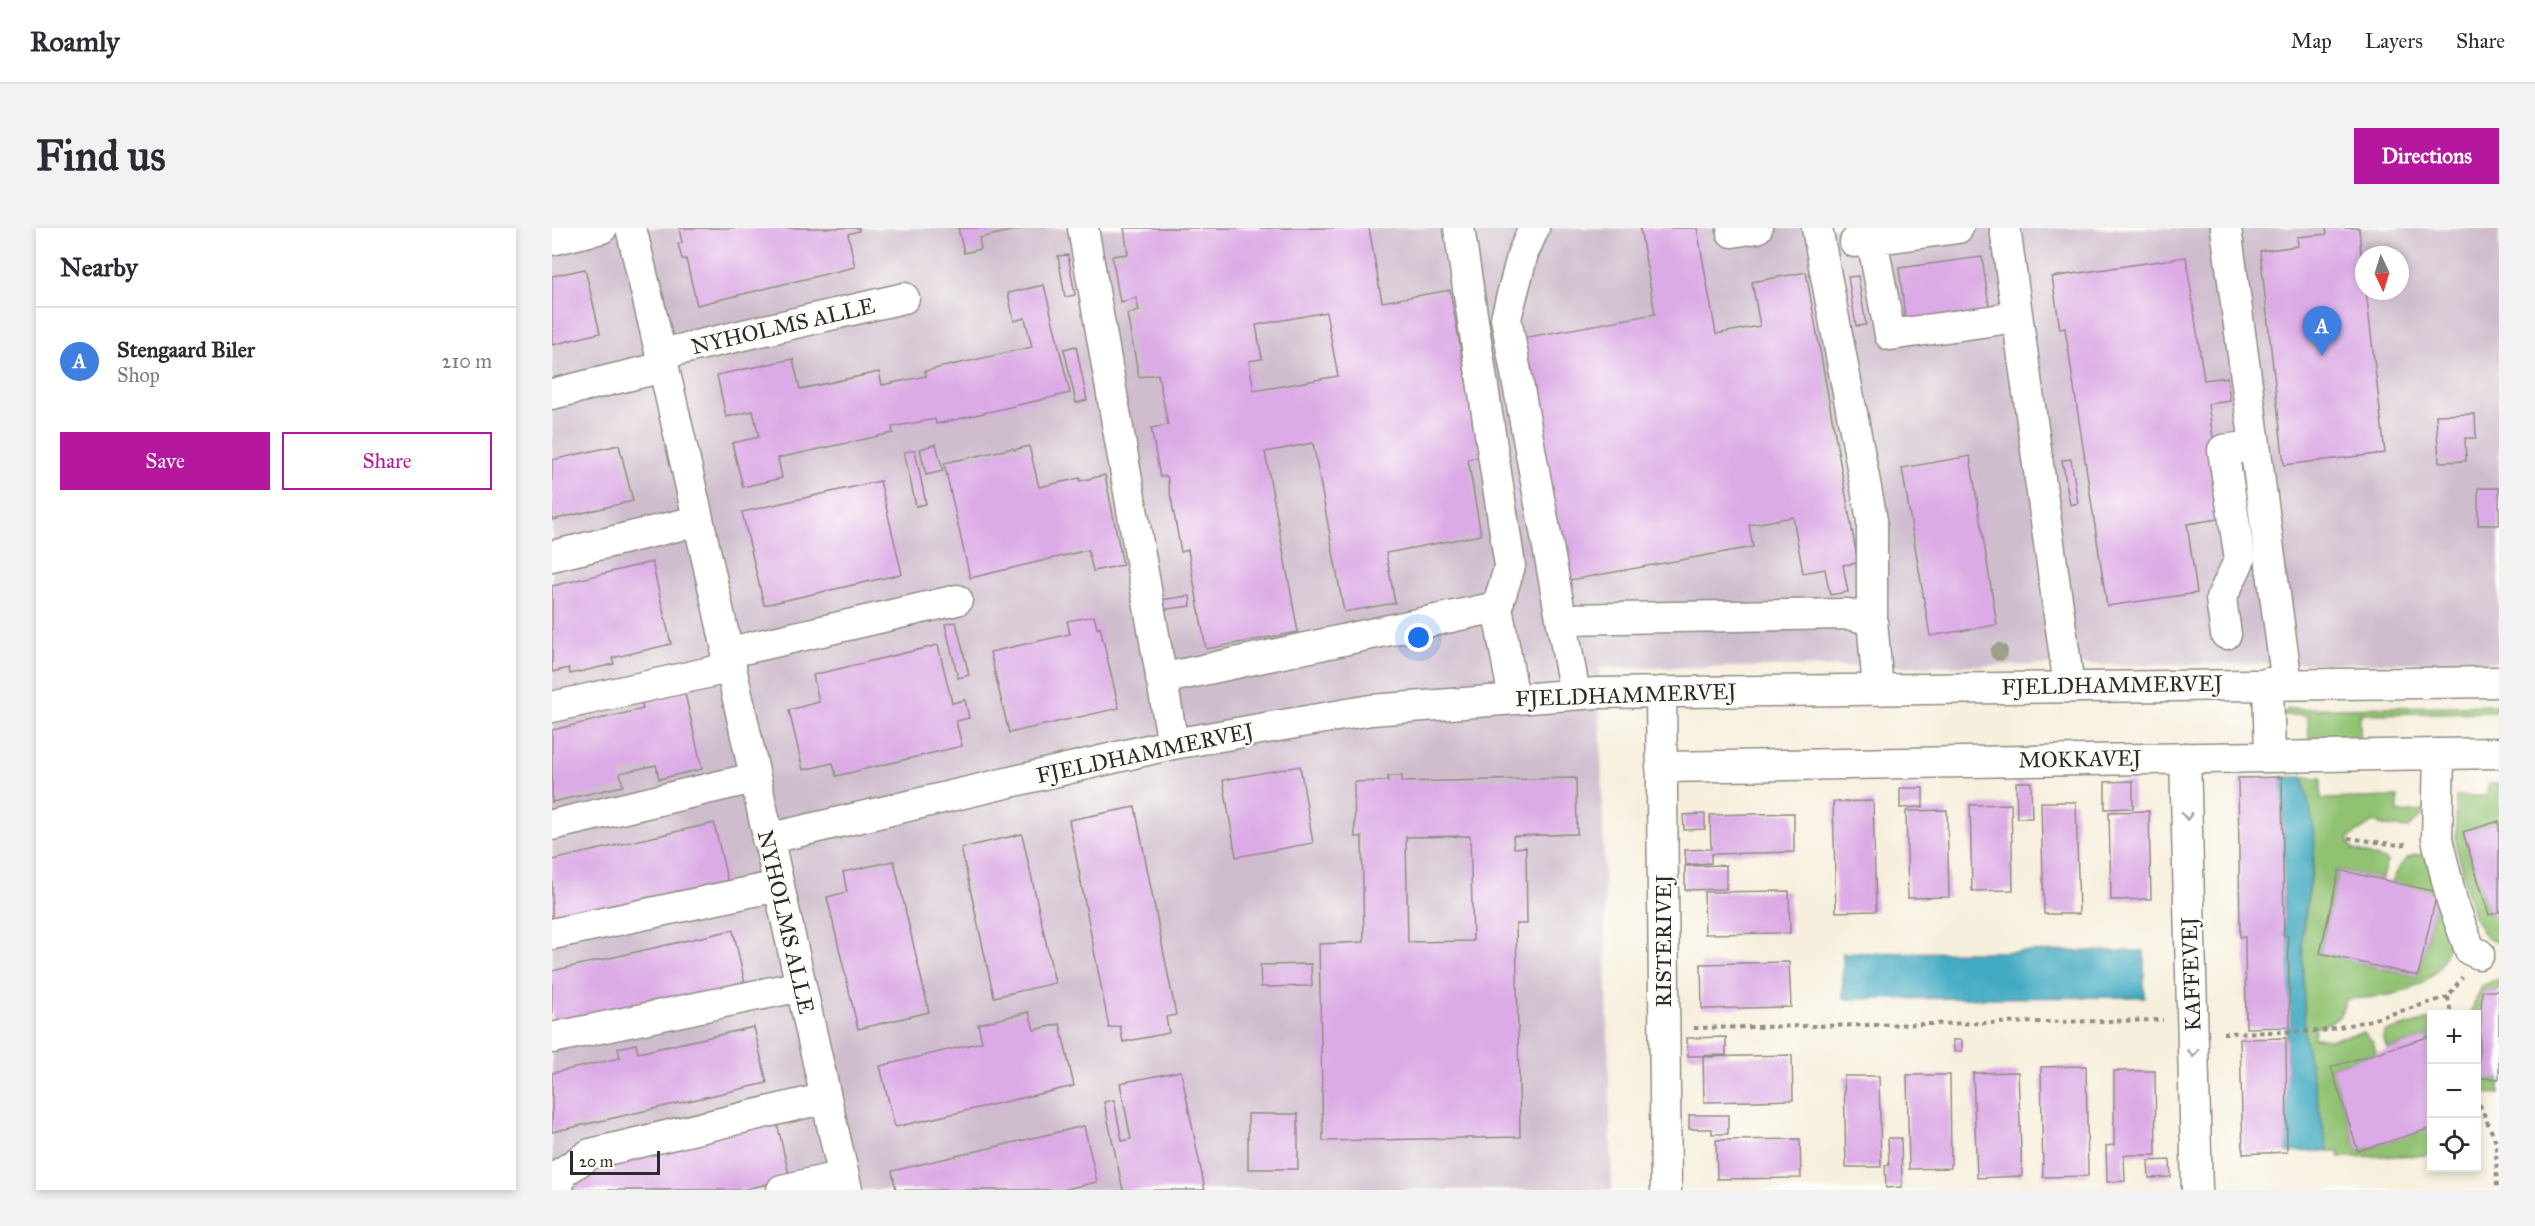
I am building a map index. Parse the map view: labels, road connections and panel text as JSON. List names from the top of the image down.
{
  "streets": {
    "street": [
      "NYHOLMS ALLE",
      "FJELDHAMMERVEJ",
      "MOKKAVEJ",
      "RISTERIVEJ",
      "KAFFEVEJ"
    ]
  },
  "crossings": [
    ["NYHOLMS ALLE", "FJELDHAMMERVEJ"],
    ["FJELDHAMMERVEJ", "RISTERIVEJ"],
    ["MOKKAVEJ", "RISTERIVEJ"],
    ["MOKKAVEJ", "KAFFEVEJ"]
  ],
  "scale_bar": "20 m",
  "north": "bottom",
  "page": {
    "header": "Roamly",
    "nav": ["Map", "Layers", "Share"],
    "buttons": [
      "Directions",
      ["Save", "Share"]
    ],
    "title": "Find us",
    "heading": "Nearby",
    "list": [
      {
        "mark": "A",
        "name": "Stengaard Biler",
        "note": "Shop",
        "value": "210 m"
      }
    ],
    "pins": "A",
    "map_buttons": ["+", "−"],
    "scale": "20 m"
  }
}
